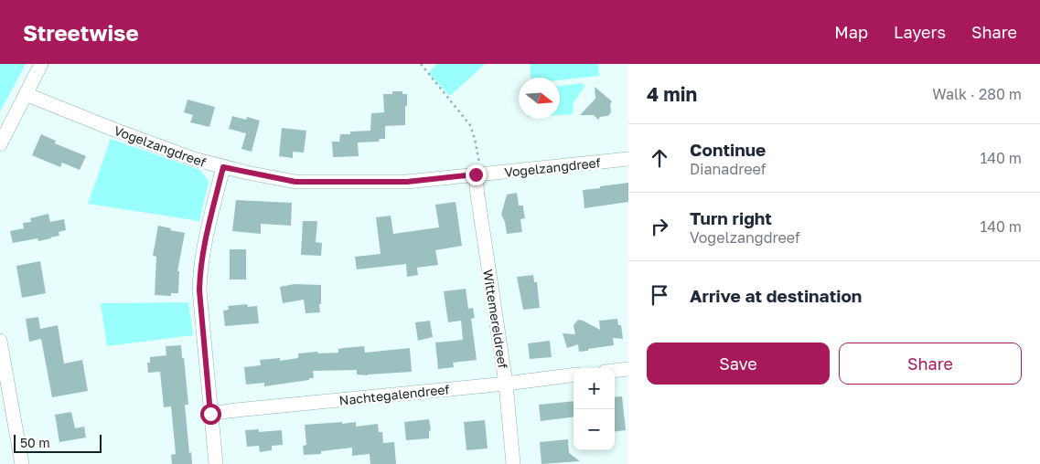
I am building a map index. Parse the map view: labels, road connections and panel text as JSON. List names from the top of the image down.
{
  "streets": {
    "street": ["Vogelzangdreef", "Wittemereldreef", "Nachtegalendreef"]
  },
  "crossings": [
    ["Vogelzangdreef", "Wittemereldreef"],
    ["Wittemereldreef", "Nachtegalendreef"]
  ],
  "scale_bar": "50 m",
  "north": "right",
  "page": {
    "header": "Streetwise",
    "nav": ["Map", "Layers", "Share"],
    "heading": ["4 min", "Walk · 280 m"],
    "list": [
      ["Continue", "Dianadreef", "140 m"],
      ["Turn right", "Vogelzangdreef", "140 m"],
      "Arrive at destination"
    ],
    "buttons": ["Save", "Share"],
    "map_buttons": ["+", "−"],
    "scale": "50 m"
  }
}
